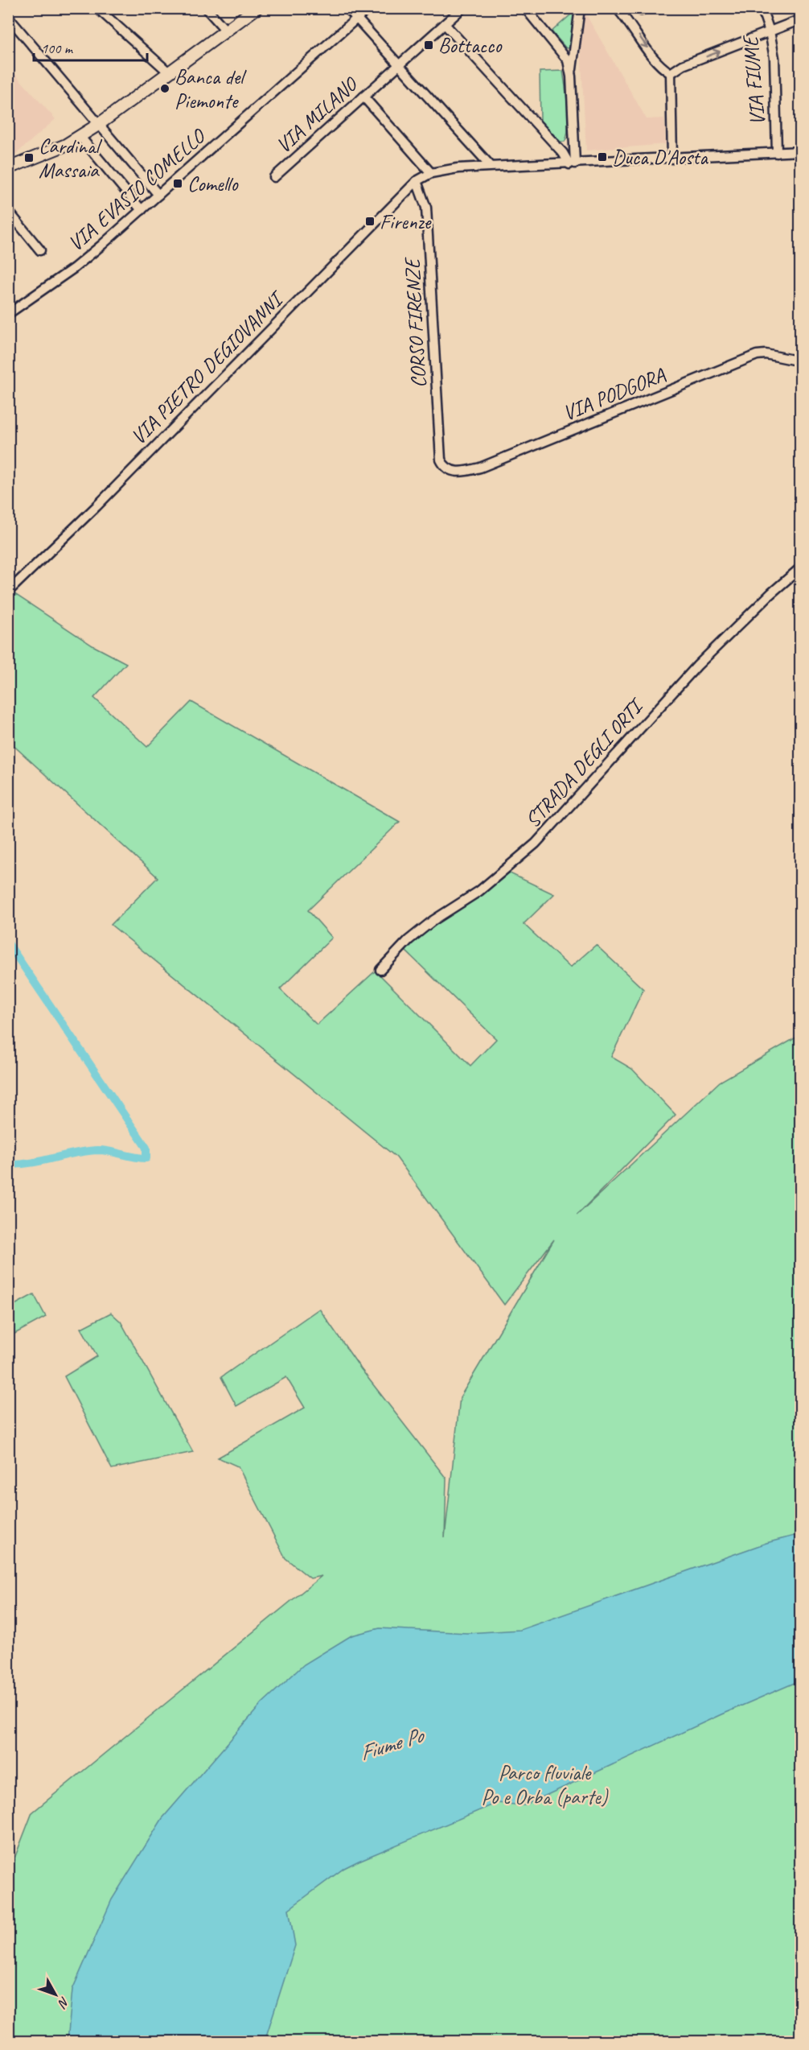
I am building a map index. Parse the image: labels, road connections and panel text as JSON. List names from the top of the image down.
{
  "streets": {
    "street": [
      "VIA FIUME",
      "VIA MILANO",
      "VIA EVASIO COMELLO",
      "CORSO FIRENZE",
      "VIA PIETRO DEGIOVANNI",
      "VIA PODGORA",
      "STRADA DEGLI ORTI"
    ]
  },
  "crossings": [
    ["VIA FIUME", "VIA PIETRO DEGIOVANNI"],
    ["CORSO FIRENZE", "VIA PIETRO DEGIOVANNI"],
    ["CORSO FIRENZE", "VIA PODGORA"]
  ],
  "water": ["Fiume Po"],
  "parks": ["Parco fluviale Po e Orba (parte)"],
  "places": {
    "transit": [
      "Bottacco",
      "Duca D'Aosta",
      "Cardinal Massaia",
      "Comello",
      "Firenze"
    ],
    "other": ["Banca del Piemonte"]
  },
  "scale_bar": "100 m",
  "north": "bottom right"
}
